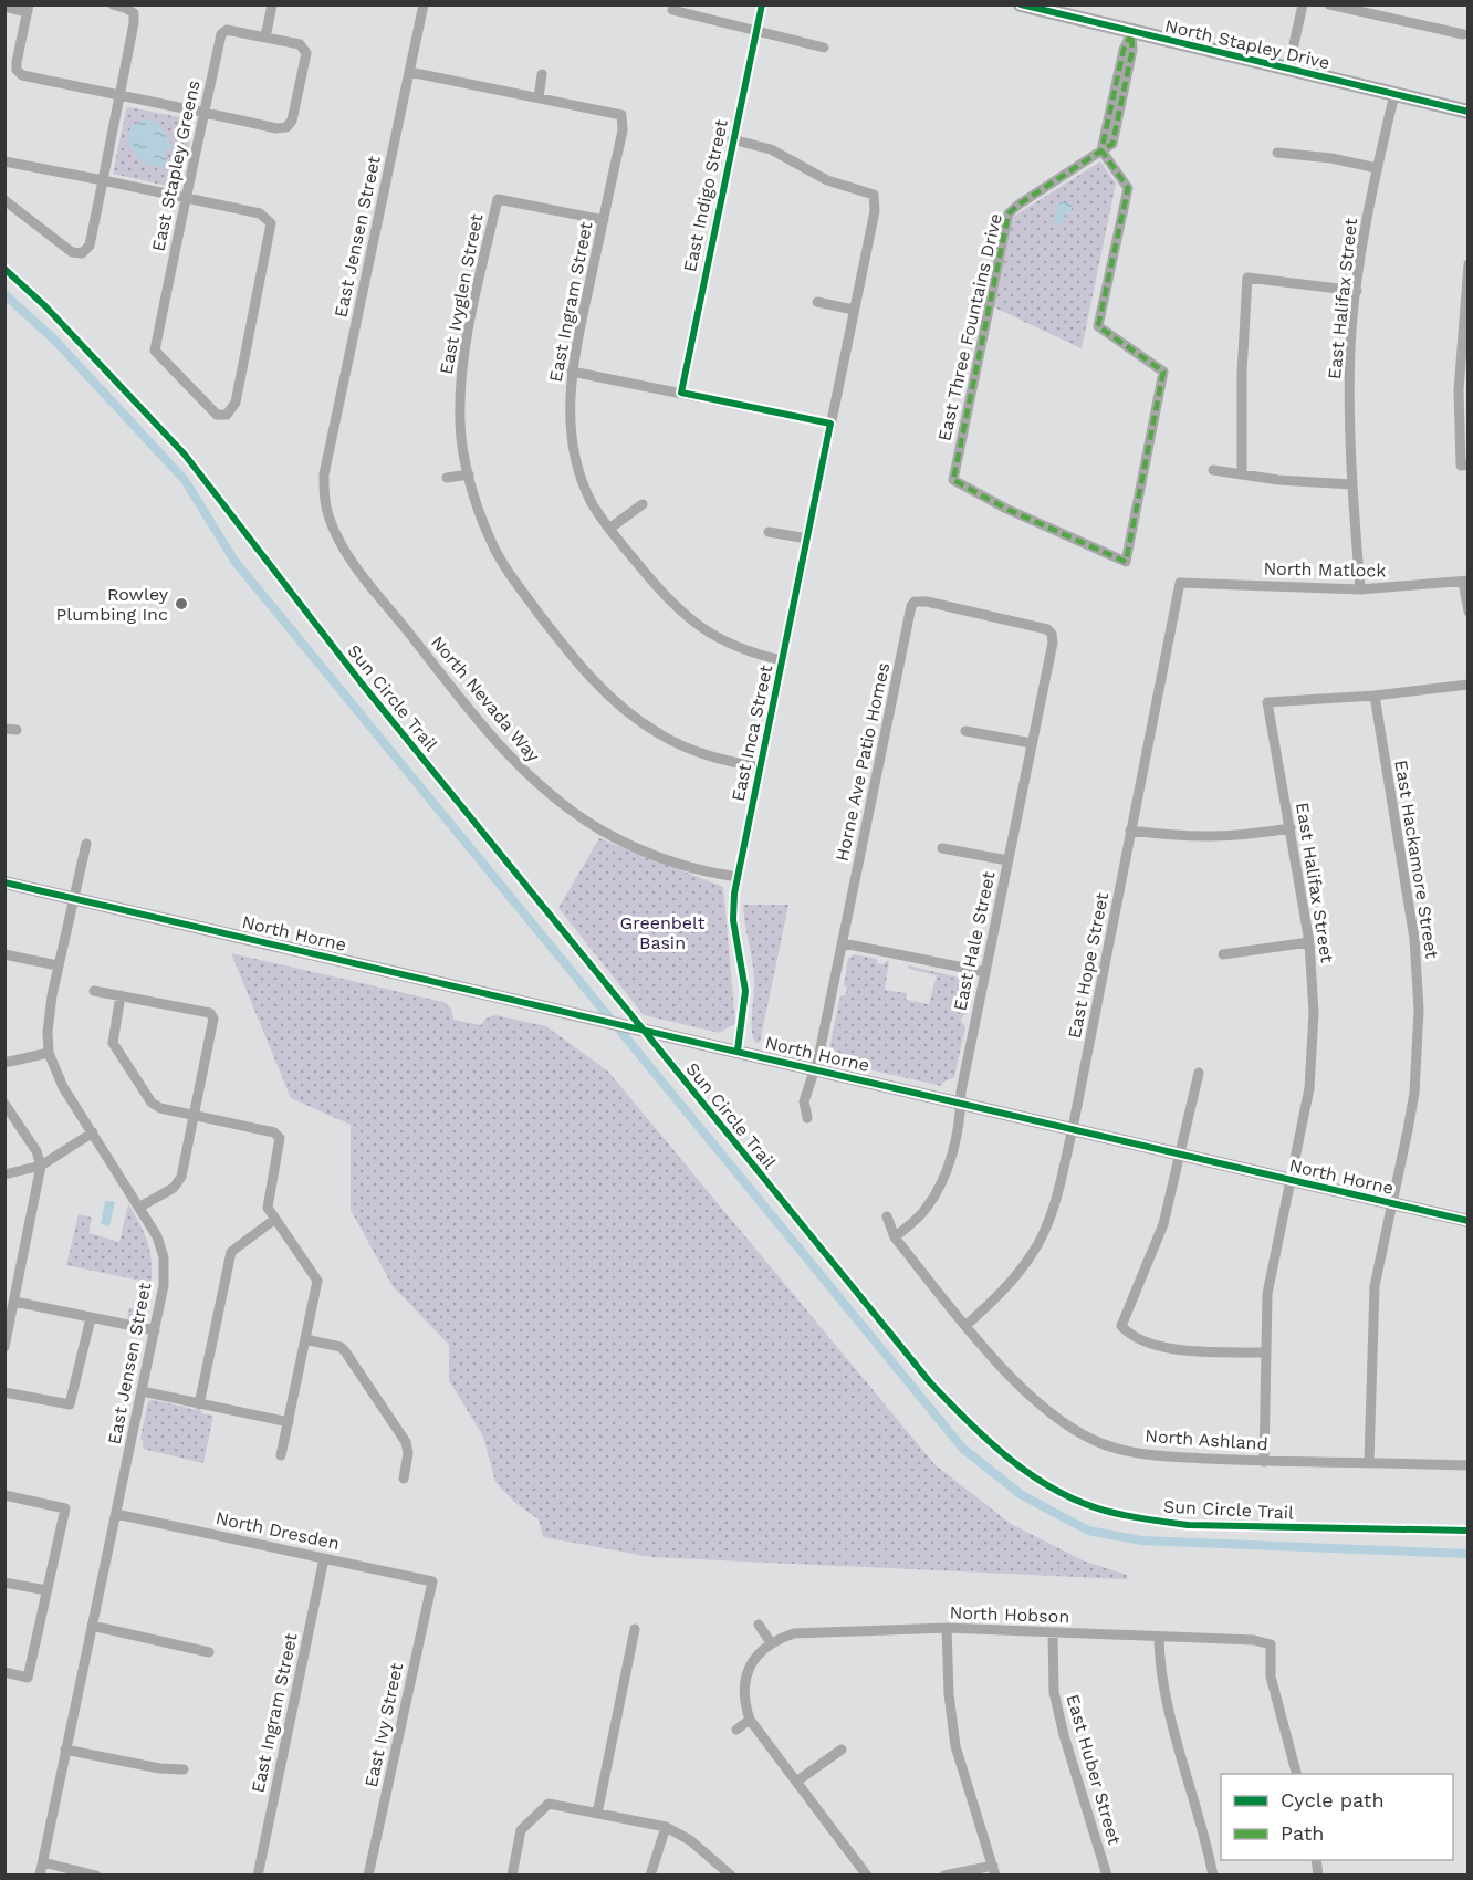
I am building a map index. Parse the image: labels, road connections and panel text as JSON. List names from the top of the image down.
{
  "streets": {
    "main road": ["North Stapley Drive"],
    "street": [
      "East Stapley Greens",
      "East Indigo Street",
      "East Jensen Street",
      "East Ivyglen Street",
      "East Halifax Street",
      "East Ingram Street",
      "East Three Fountains Drive",
      "North Matlock",
      "North Nevada Way",
      "East Inca Street",
      "Horne Ave Patio Homes",
      "East Hackamore Street",
      "North Horne",
      "East Hale Street",
      "East Hope Street",
      "North Ashland",
      "North Dresden",
      "North Hobson",
      "East Ivy Street",
      "East Huber Street"
    ],
    "cycle path": ["Sun Circle Trail"]
  },
  "crossings": [
    ["North Stapley Drive", "East Halifax Street"],
    ["East Indigo Street", "East Inca Street"],
    ["East Jensen Street", "North Nevada Way"],
    ["East Jensen Street", "North Horne"],
    ["East Jensen Street", "North Dresden"],
    ["East Ivyglen Street", "East Ingram Street"],
    ["East Ivyglen Street", "East Inca Street"],
    ["East Halifax Street", "North Matlock"],
    ["East Halifax Street", "East Hackamore Street"],
    ["East Halifax Street", "North Horne"],
    ["East Halifax Street", "North Ashland"],
    ["East Ingram Street", "East Inca Street"],
    ["East Ingram Street", "North Dresden"],
    ["North Matlock", "East Hope Street"],
    ["North Nevada Way", "East Inca Street"],
    ["East Inca Street", "North Horne"],
    ["Horne Ave Patio Homes", "North Horne"],
    ["Horne Ave Patio Homes", "East Hale Street"],
    ["East Hackamore Street", "North Horne"],
    ["East Hackamore Street", "North Ashland"],
    ["North Horne", "East Hale Street"],
    ["North Horne", "East Hope Street"],
    ["East Hale Street", "North Ashland"],
    ["East Hope Street", "North Ashland"],
    ["North Dresden", "East Ivy Street"],
    ["North Hobson", "East Huber Street"]
  ],
  "parks": ["Greenbelt Basin"],
  "places": ["Rowley Plumbing Inc"],
  "legend": ["Cycle path", "Path"]
}
